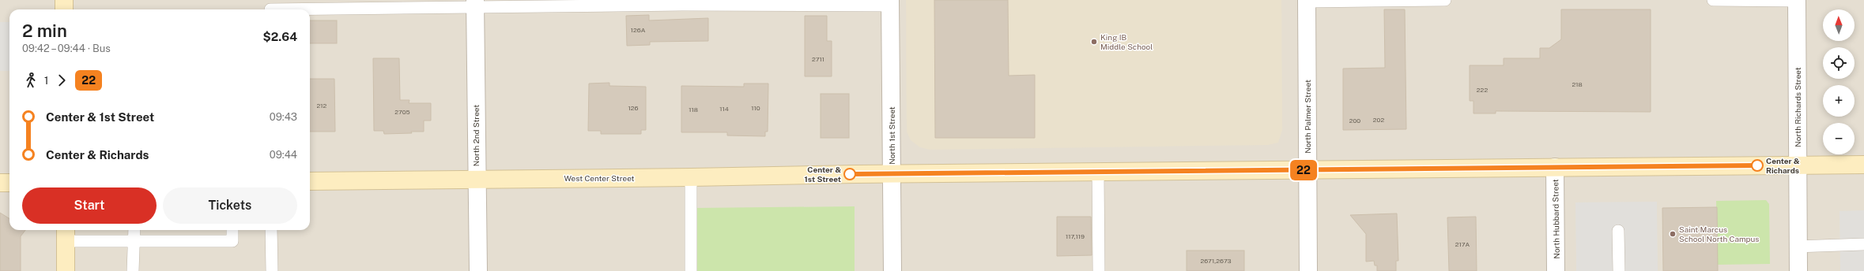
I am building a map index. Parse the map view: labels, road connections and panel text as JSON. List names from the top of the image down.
{
  "streets": {
    "street": [
      "North Richards Street",
      "North Palmer Street",
      "North 2nd Street",
      "North 1st Street",
      "West Center Street",
      "North Hubbard Street"
    ]
  },
  "crossings": [
    ["North Richards Street", "West Center Street"],
    ["North Palmer Street", "West Center Street"],
    ["North 2nd Street", "West Center Street"],
    ["North 1st Street", "West Center Street"],
    ["West Center Street", "North Hubbard Street"]
  ],
  "places": [
    "King IB Middle School",
    "Center & Richards",
    "Center & 1st Street",
    "Saint Marcus School North Campus"
  ],
  "lines": ["bus line 22"],
  "house_numbers": [
    "126A",
    "2711",
    "218",
    "222",
    "212",
    "126",
    "110",
    "114",
    "118",
    "2705",
    "202",
    "200",
    "117,119",
    "217A",
    "2671,2673"
  ],
  "north": "top",
  "page": {
    "on_map": "22",
    "map_buttons": ["+", "−"],
    "heading": ["2 min", "09:42 – 09:44 · Bus", "$2.64"],
    "legs": ["1", "22"],
    "list": [
      {
        "name": "Center & 1st Street",
        "value": "09:43"
      },
      {
        "name": "Center & Richards",
        "value": "09:44"
      }
    ],
    "buttons": ["Start", "Tickets"]
  }
}
